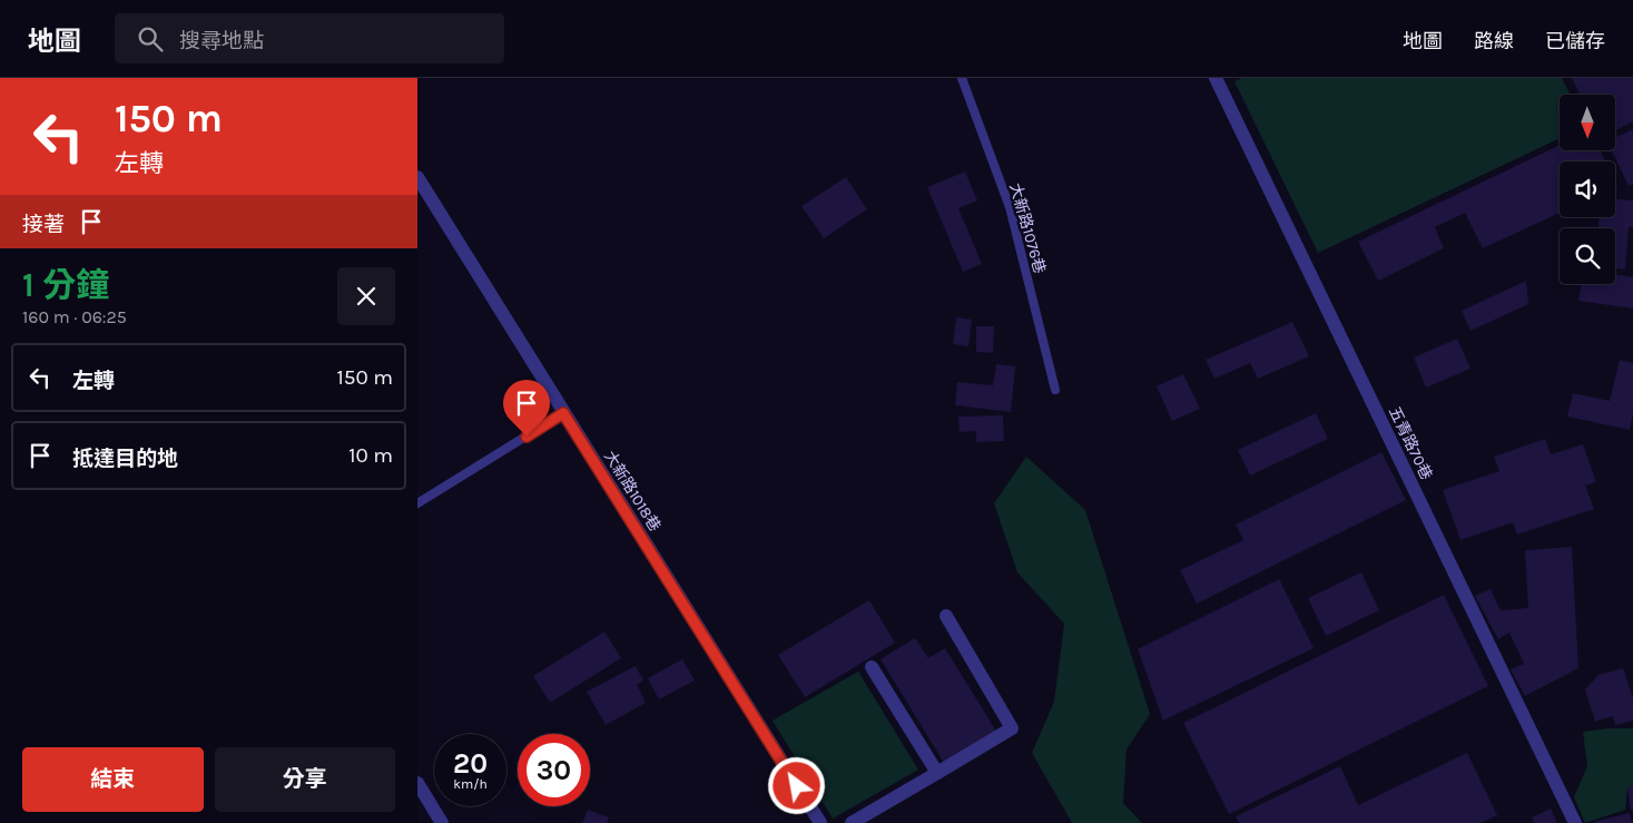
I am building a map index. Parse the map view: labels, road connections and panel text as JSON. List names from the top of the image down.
{
  "streets": {
    "street": ["五青路70巷", "大新路1018巷"],
    "lane": ["大新路1076巷"]
  },
  "north": "bottom",
  "page": {
    "header": "地圖",
    "search": "搜尋地點",
    "nav": ["地圖", "路線", "已儲存"],
    "turn": ["150 m", "左轉"],
    "then": "接著",
    "heading": ["1 分鐘", "160 m · 06:25"],
    "list": [
      {
        "name": "左轉",
        "value": "150 m"
      },
      {
        "name": "抵達目的地",
        "value": "10 m"
      }
    ],
    "speed": "20 km/h",
    "limit": "30",
    "buttons": ["結束", "分享"]
  }
}
